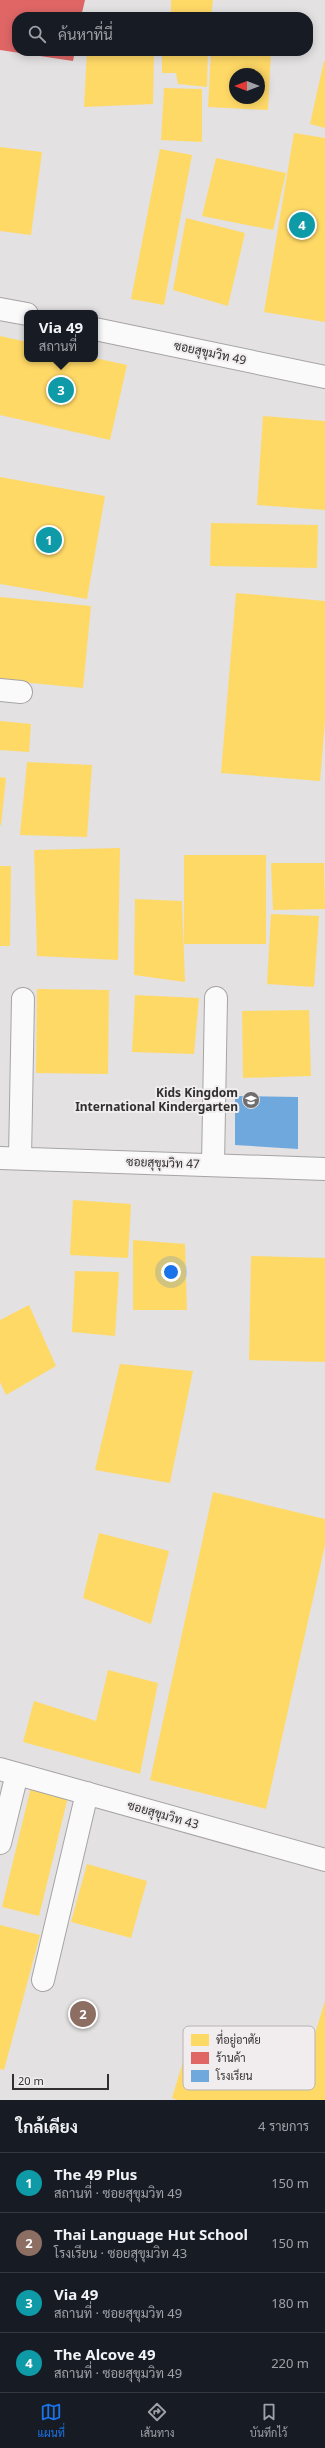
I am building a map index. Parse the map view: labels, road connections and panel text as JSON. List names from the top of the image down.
{
  "streets": {
    "street": ["ซอยสุขุมวิท 49", "ซอยสุขุมวิท 47", "ซอยสุขุมวิท 43"]
  },
  "places": {
    "school or university": ["Kids Kingdom International Kindergarten"]
  },
  "legend": ["ที่อยู่อาศัย", "ร้านค้า", "โรงเรียน"],
  "scale_bar": "20 m",
  "north": "left",
  "page": {
    "search": "ค้นหาที่นี่",
    "pins": [
      "4",
      "3",
      "1",
      "2"
    ],
    "popup": ["Via 49", "สถานที่"],
    "scale": "20 m",
    "heading": ["ใกล้เคียง", "4 รายการ"],
    "list": [
      {
        "mark": "1",
        "name": "The 49 Plus",
        "note": "สถานที่ · ซอยสุขุมวิท 49",
        "value": "150 m"
      },
      {
        "mark": "2",
        "name": "Thai Language Hut School",
        "note": "โรงเรียน · ซอยสุขุมวิท 43",
        "value": "150 m"
      },
      {
        "mark": "3",
        "name": "Via 49",
        "note": "สถานที่ · ซอยสุขุมวิท 49",
        "value": "180 m"
      },
      {
        "mark": "4",
        "name": "The Alcove 49",
        "note": "สถานที่ · ซอยสุขุมวิท 49",
        "value": "220 m"
      }
    ],
    "nav": ["แผนที่", "เส้นทาง", "บันทึกไว้"]
  }
}
